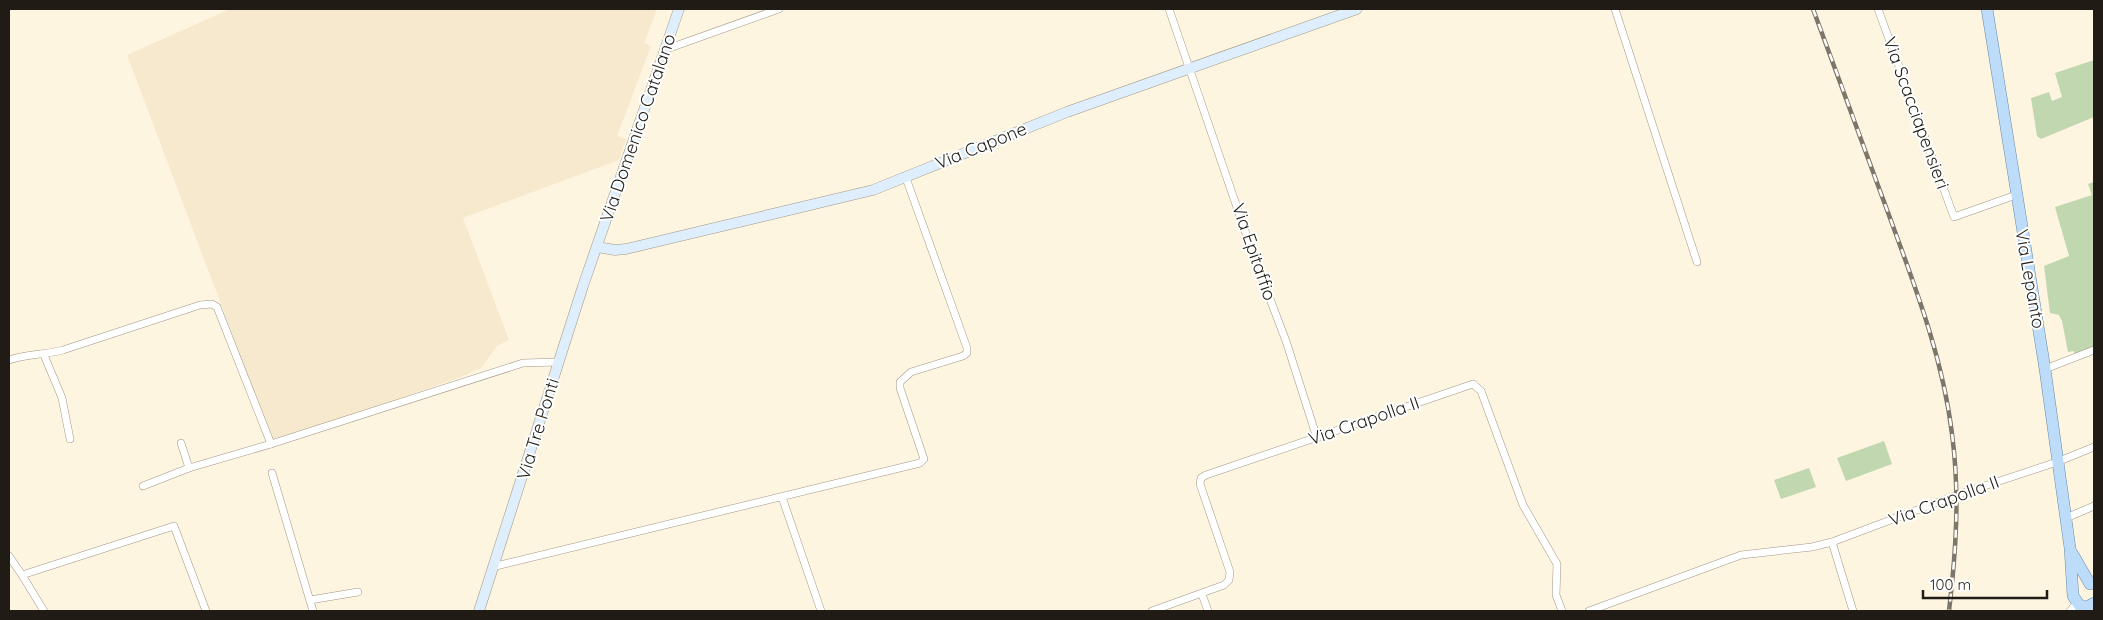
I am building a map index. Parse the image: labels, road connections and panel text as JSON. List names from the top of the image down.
{
  "streets": {
    "main road": ["Via Lepanto"],
    "street": [
      "Via Scacciapensieri",
      "Via Domenico Catalano",
      "Via Capone",
      "Via Epitaffio",
      "Via Crapolla II",
      "Via Tre Ponti"
    ]
  },
  "crossings": [
    ["Via Scacciapensieri", "Via Lepanto"],
    ["Via Domenico Catalano", "Via Capone"],
    ["Via Domenico Catalano", "Via Tre Ponti"],
    ["Via Capone", "Via Epitaffio"],
    ["Via Capone", "Via Tre Ponti"],
    ["Via Epitaffio", "Via Crapolla II"],
    ["Via Lepanto", "Via Crapolla II"]
  ],
  "scale_bar": "100 m"
}
